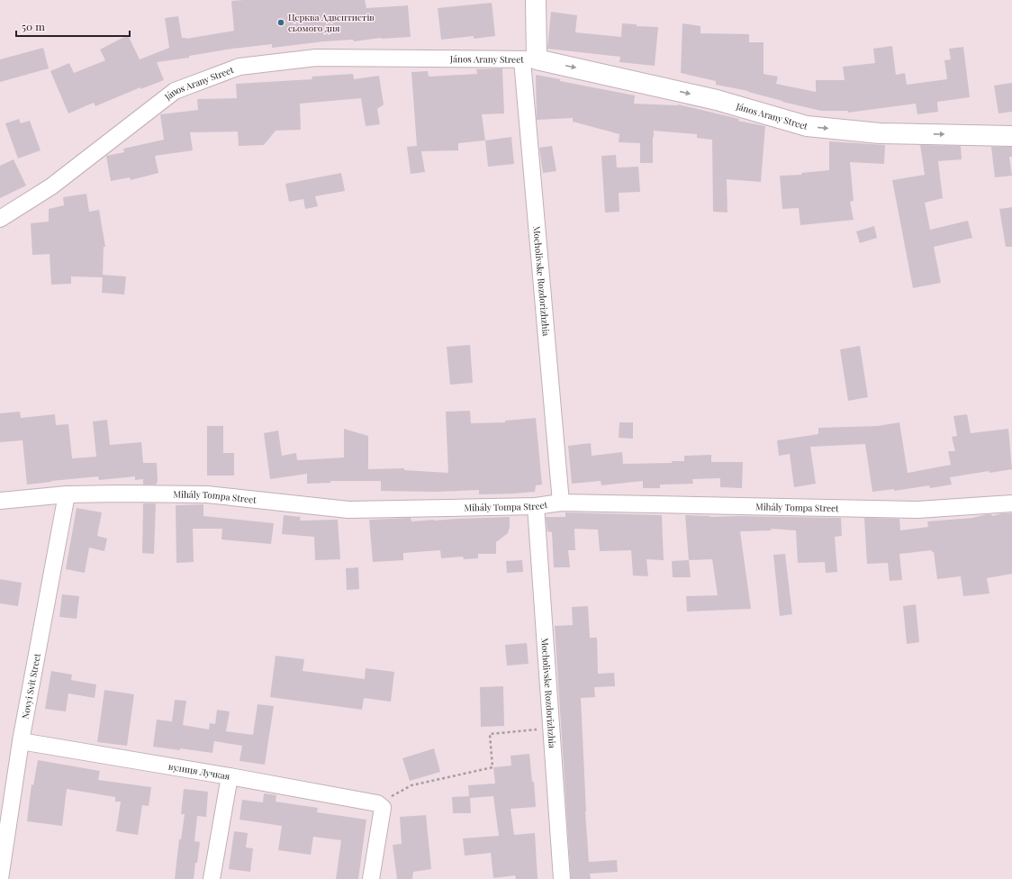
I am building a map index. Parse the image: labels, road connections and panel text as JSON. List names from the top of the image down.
{
  "streets": {
    "street": [
      "János Arany Street",
      "Mocholivske Rozdorizhzhia",
      "Mihály Tompa Street",
      "Novyi Svit Street",
      "вулиця Лучкая"
    ]
  },
  "crossings": [
    ["János Arany Street", "Mocholivske Rozdorizhzhia"],
    ["Mocholivske Rozdorizhzhia", "Mihály Tompa Street"],
    ["Mihály Tompa Street", "Novyi Svit Street"],
    ["Novyi Svit Street", "вулиця Лучкая"]
  ],
  "one_way": ["János Arany Street"],
  "places": ["Церква Адвентистів сьомого дня"],
  "scale_bar": "50 m"
}
